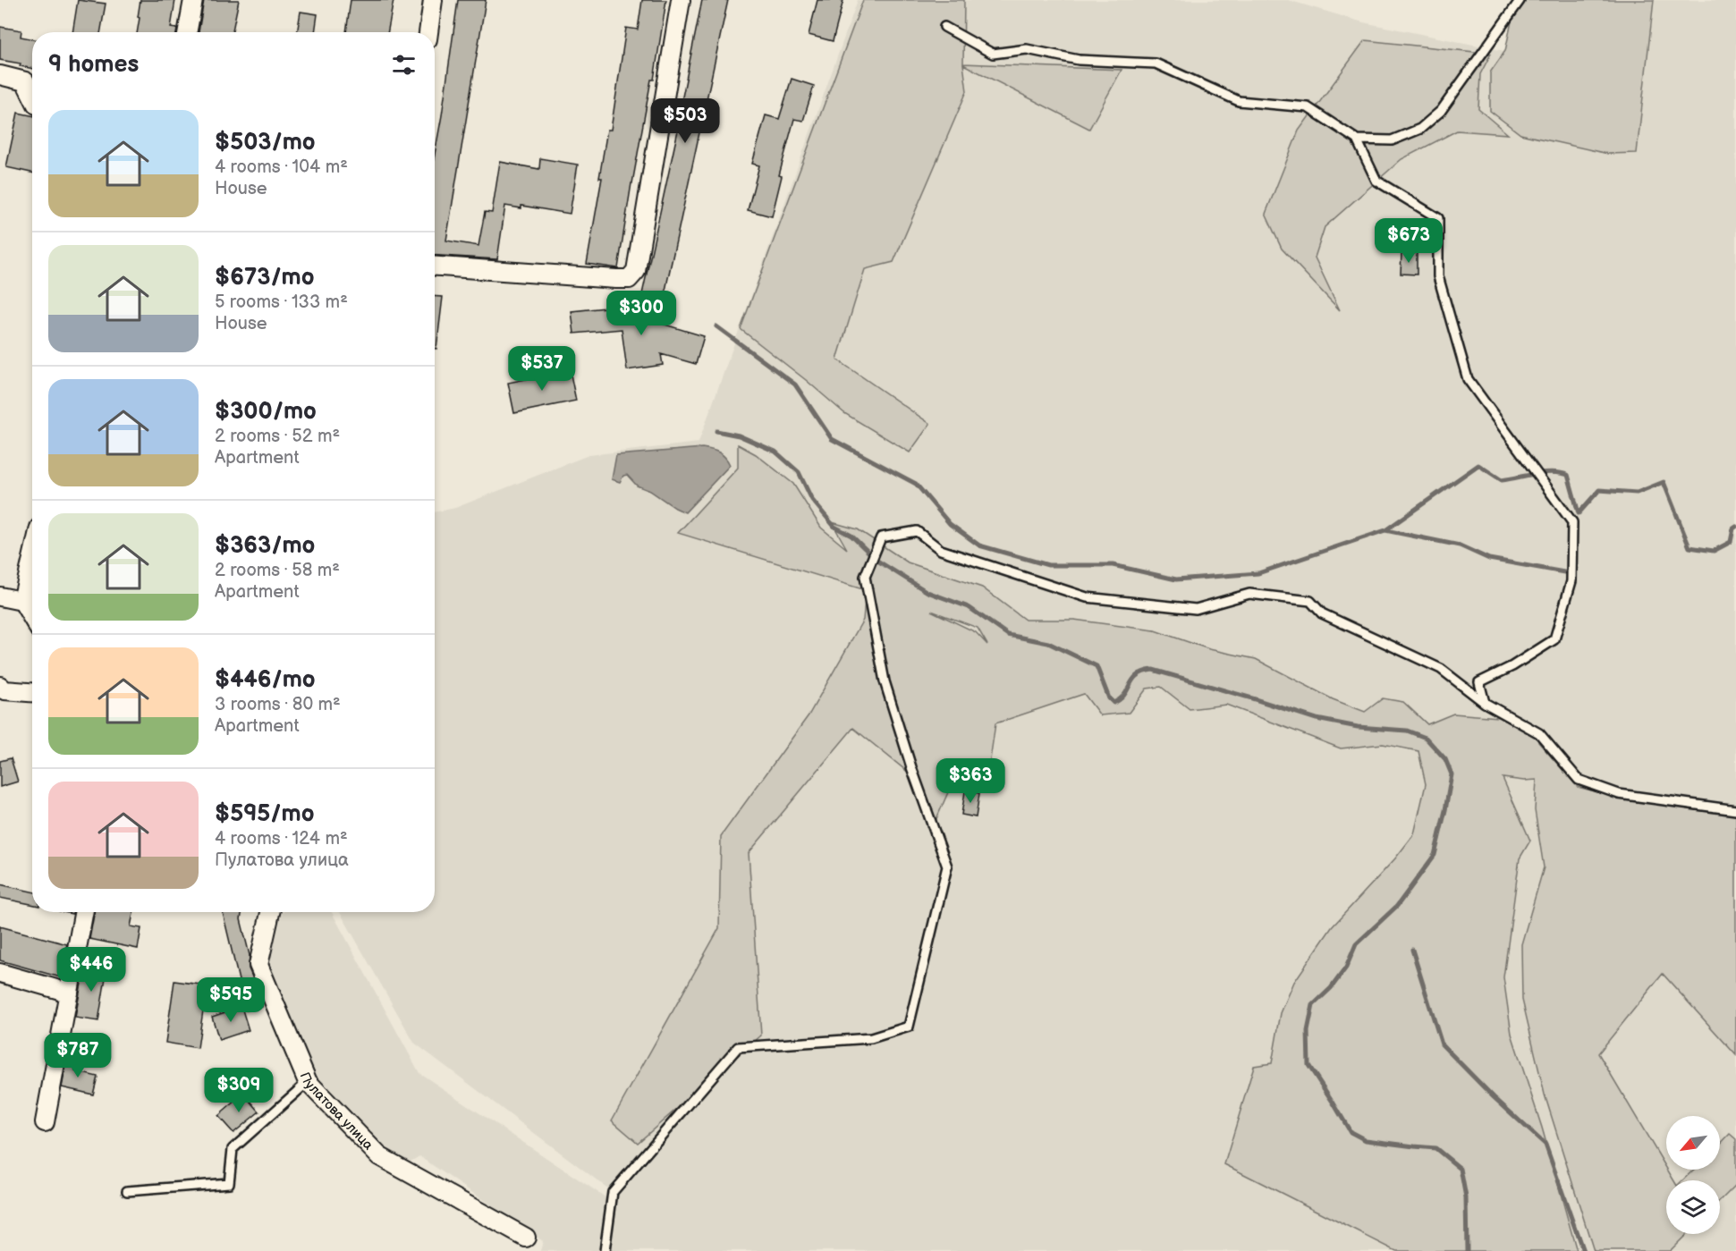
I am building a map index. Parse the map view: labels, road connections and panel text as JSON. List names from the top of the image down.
{
  "streets": {
    "street": ["Пулатова улица"]
  },
  "north": "bottom left",
  "page": {
    "heading": "9 homes",
    "list": [
      {
        "name": "$503/mo",
        "note": "4 rooms · 104 m² · House"
      },
      {
        "name": "$673/mo",
        "note": "5 rooms · 133 m² · House"
      },
      {
        "name": "$300/mo",
        "note": "2 rooms · 52 m² · Apartment"
      },
      {
        "name": "$363/mo",
        "note": "2 rooms · 58 m² · Apartment"
      },
      {
        "name": "$446/mo",
        "note": "3 rooms · 80 m² · Apartment"
      },
      {
        "name": "$595/mo",
        "note": "4 rooms · 124 m² · Пулатова улица"
      }
    ],
    "price": [
      "$503",
      "$673",
      "$300",
      "$537",
      "$363",
      "$446",
      "$595",
      "$787",
      "$309"
    ]
  }
}
